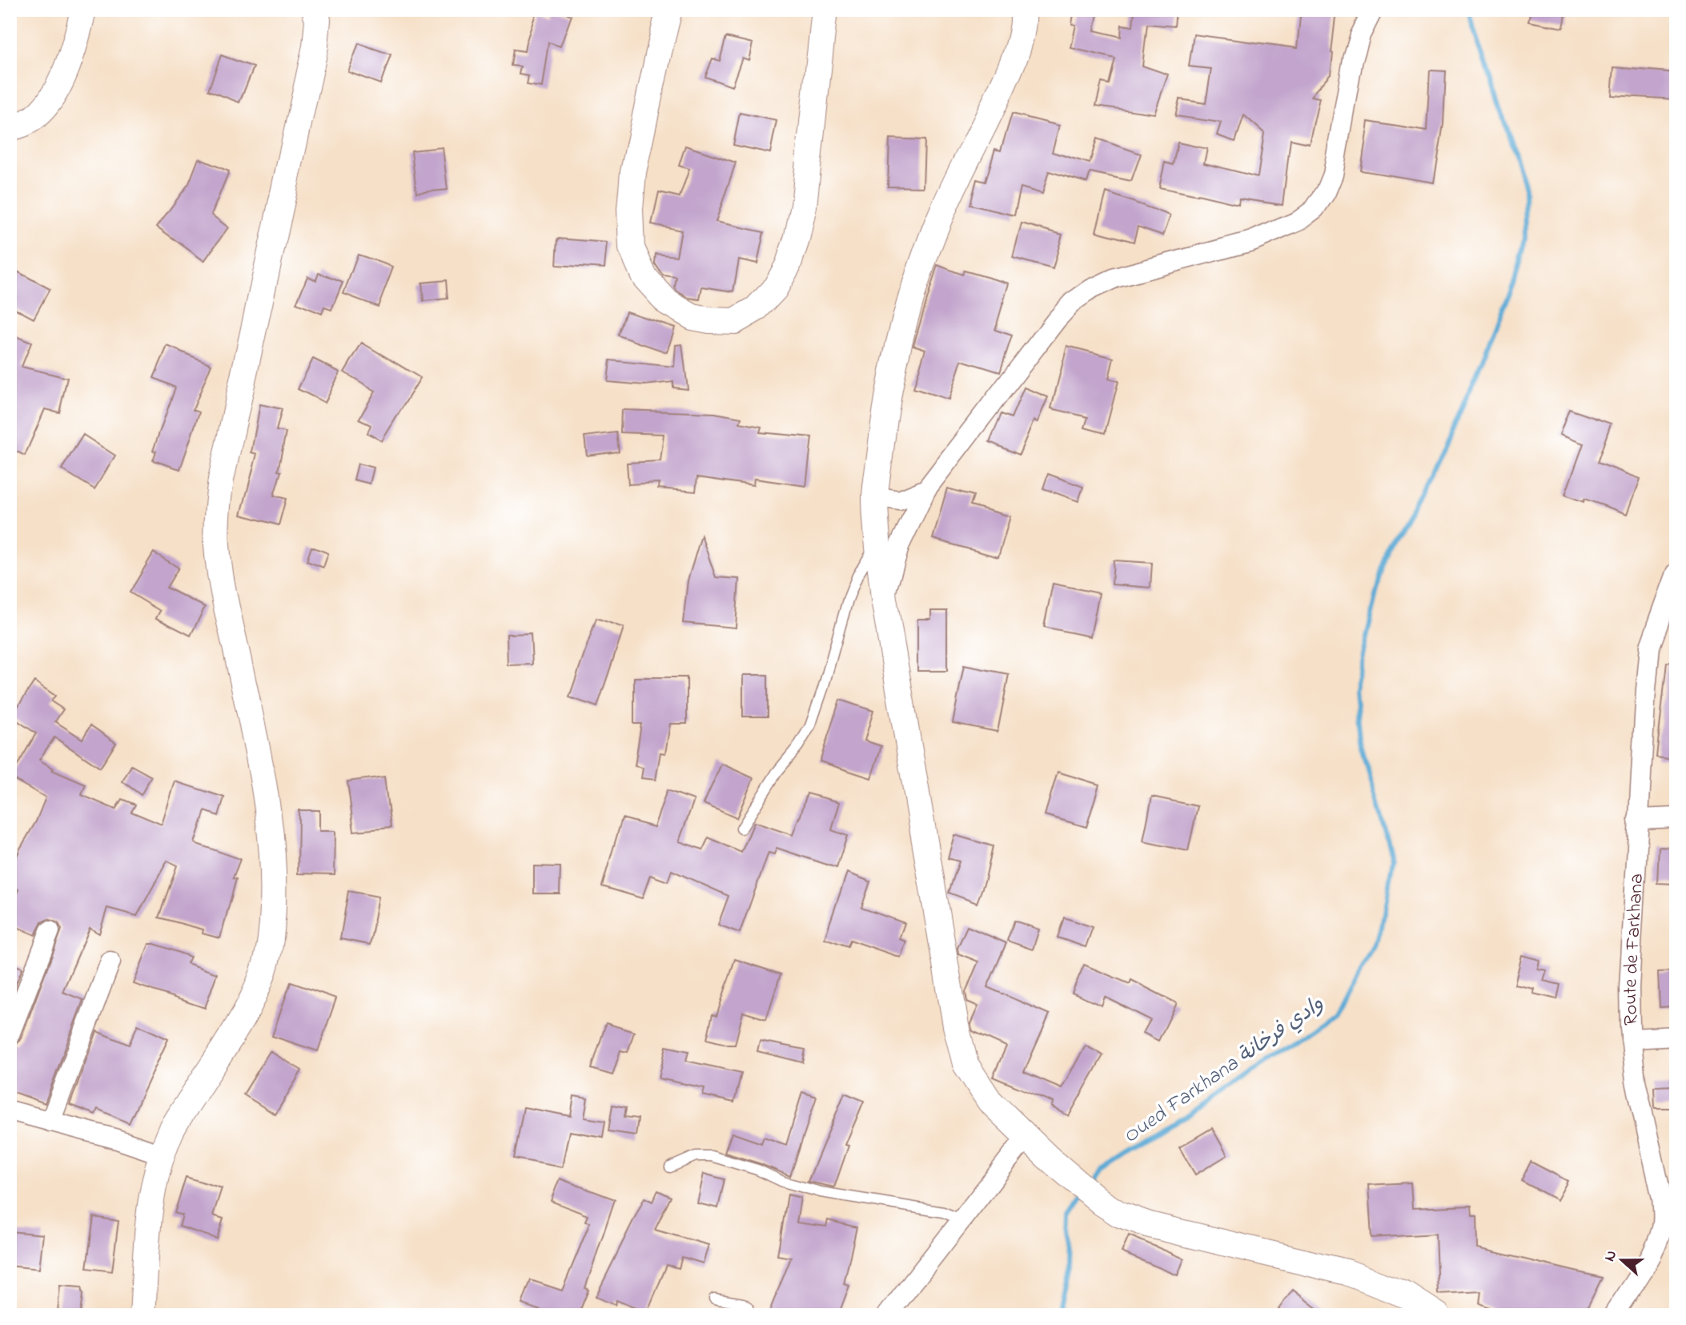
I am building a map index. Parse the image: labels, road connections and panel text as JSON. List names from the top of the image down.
{
  "streets": {
    "street": ["Route de Farkhana"]
  },
  "water": ["Oued Farkhana وادي فرخانة"],
  "north": "left"
}
